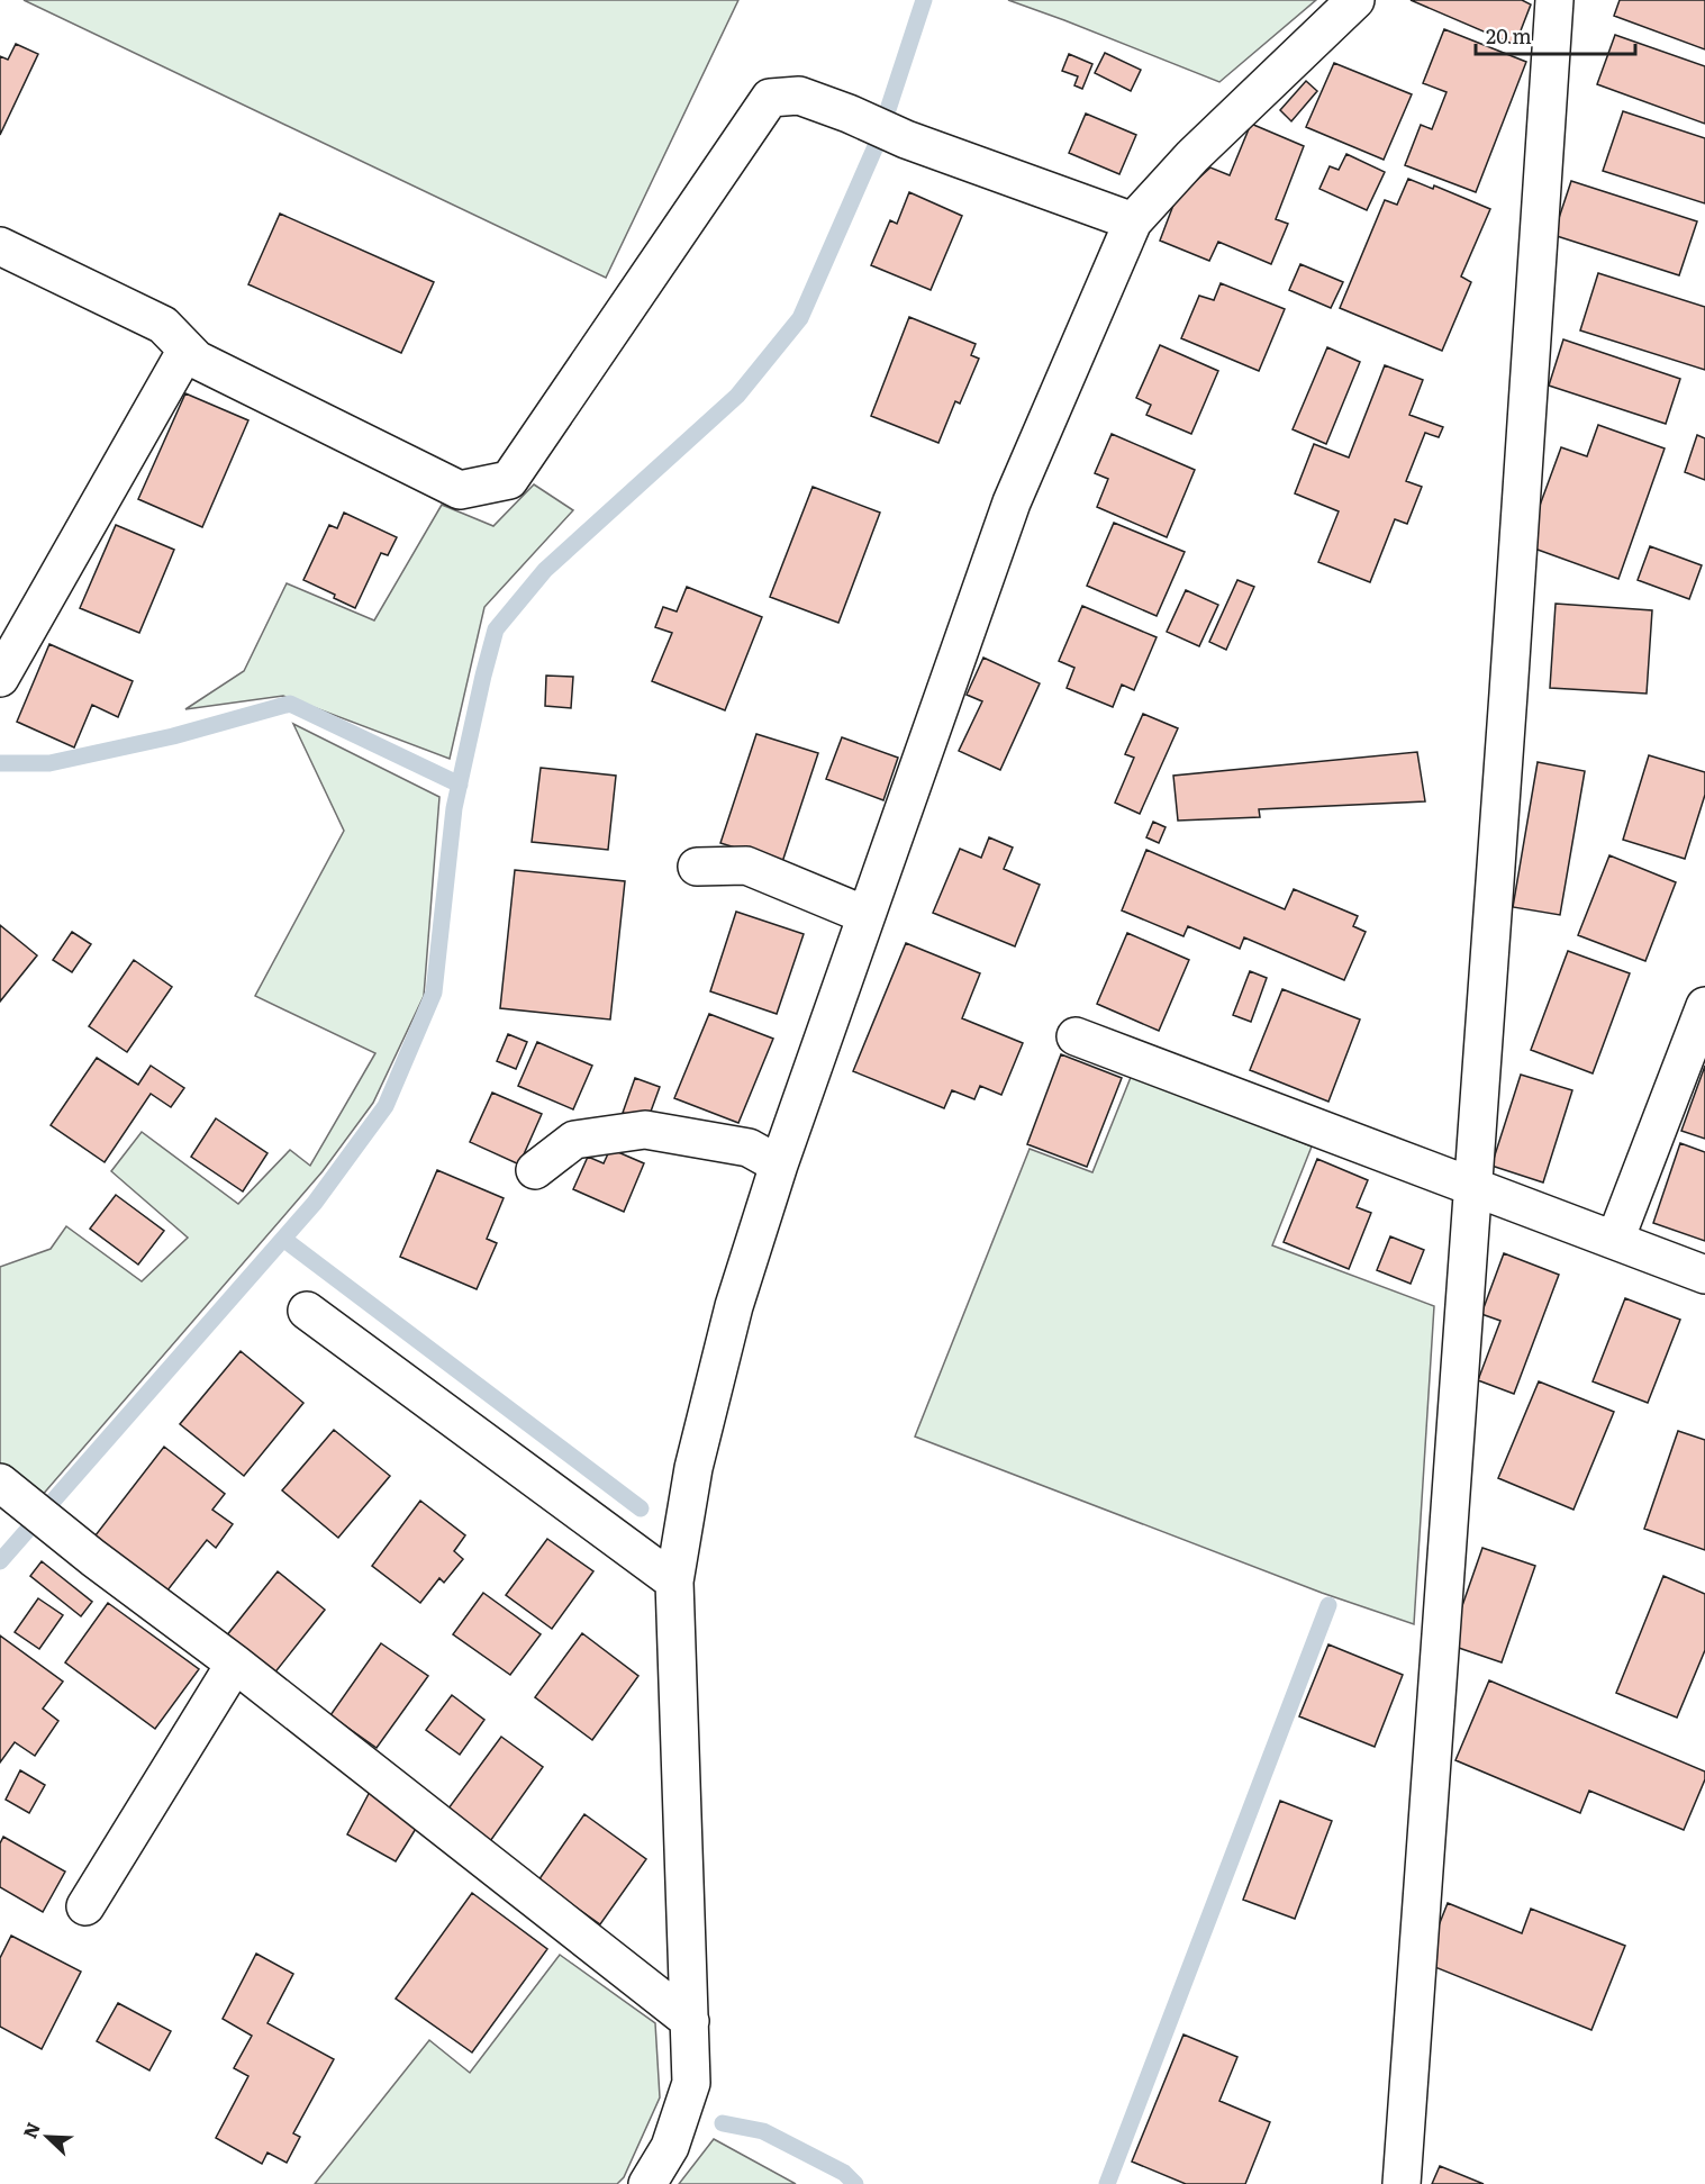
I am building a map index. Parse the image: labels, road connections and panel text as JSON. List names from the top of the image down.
{
  "scale_bar": "20 m",
  "north": "top left"
}
